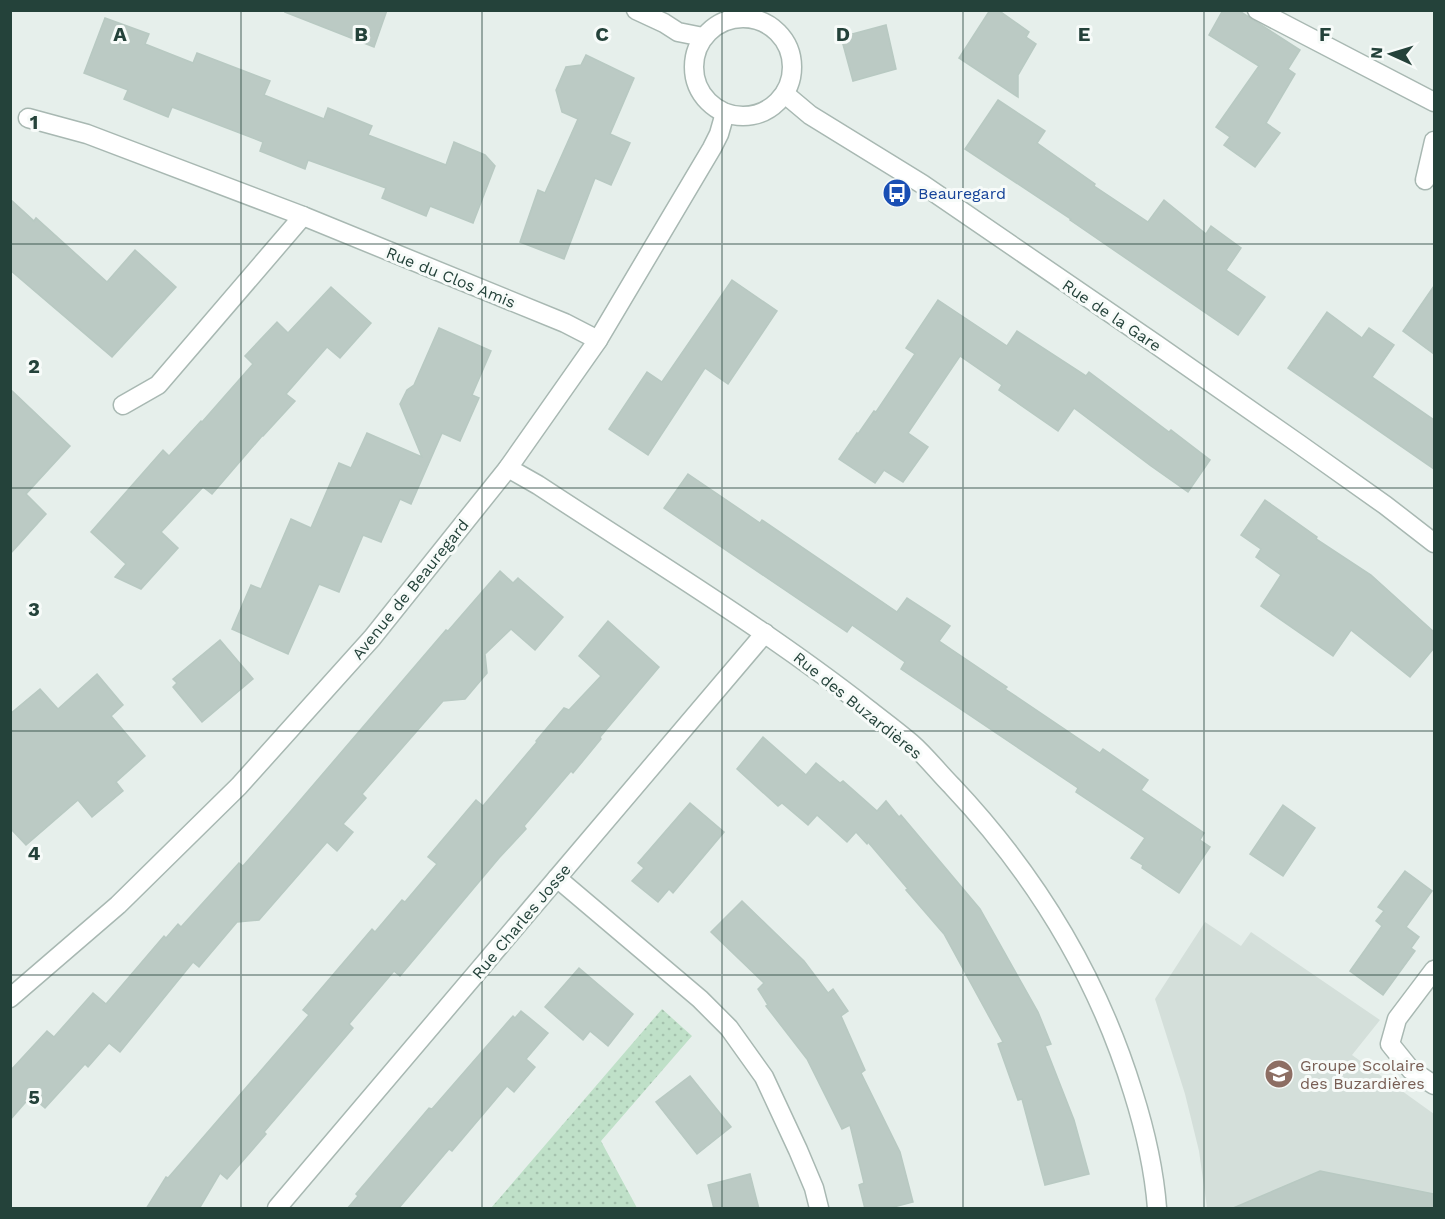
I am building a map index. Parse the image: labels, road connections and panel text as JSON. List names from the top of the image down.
{
  "streets": {
    "street": [
      "Rue du Clos Amis",
      "Rue de la Gare",
      "Avenue de Beauregard",
      "Rue des Buzardières",
      "Rue Charles Josse"
    ]
  },
  "crossings": [
    ["Rue du Clos Amis", "Avenue de Beauregard"],
    ["Rue de la Gare", "Avenue de Beauregard"],
    ["Avenue de Beauregard", "Rue des Buzardières"],
    ["Rue des Buzardières", "Rue Charles Josse"]
  ],
  "places": {
    "bus stop": ["Beauregard"],
    "school or university": ["Groupe Scolaire des Buzardières"]
  },
  "north": "left",
  "grid": {
    "columns": [
      "A",
      "B",
      "C",
      "D",
      "E",
      "F"
    ],
    "rows": [
      "1",
      "2",
      "3",
      "4",
      "5"
    ]
  }
}
